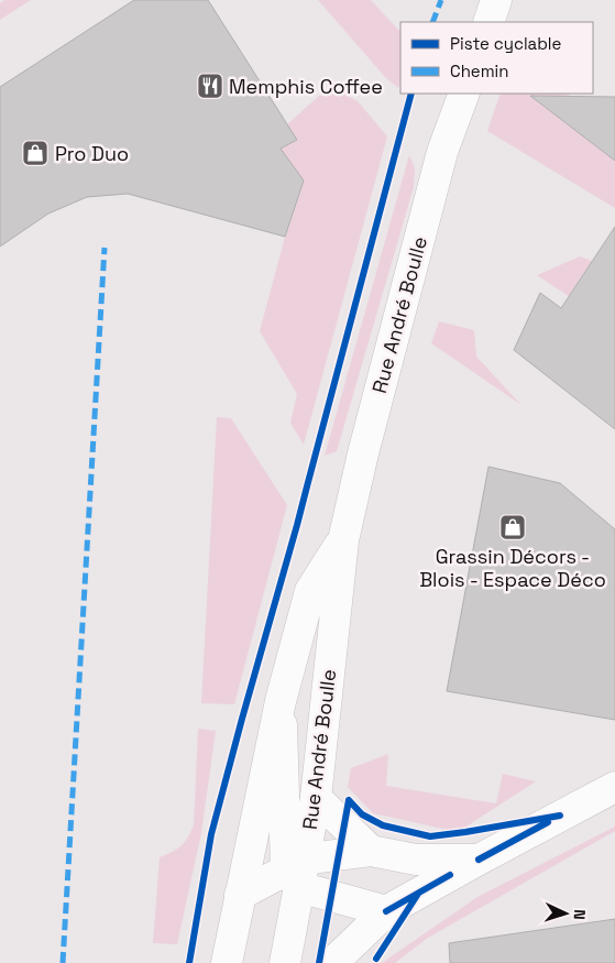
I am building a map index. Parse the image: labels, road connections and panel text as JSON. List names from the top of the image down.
{
  "streets": {
    "street": ["Rue André Boulle"]
  },
  "places": {
    "restaurant": ["Memphis Coffee"],
    "shop": ["Pro Duo", "Grassin Décors - Blois - Espace Déco"]
  },
  "legend": ["Piste cyclable", "Chemin"],
  "north": "right"
}
